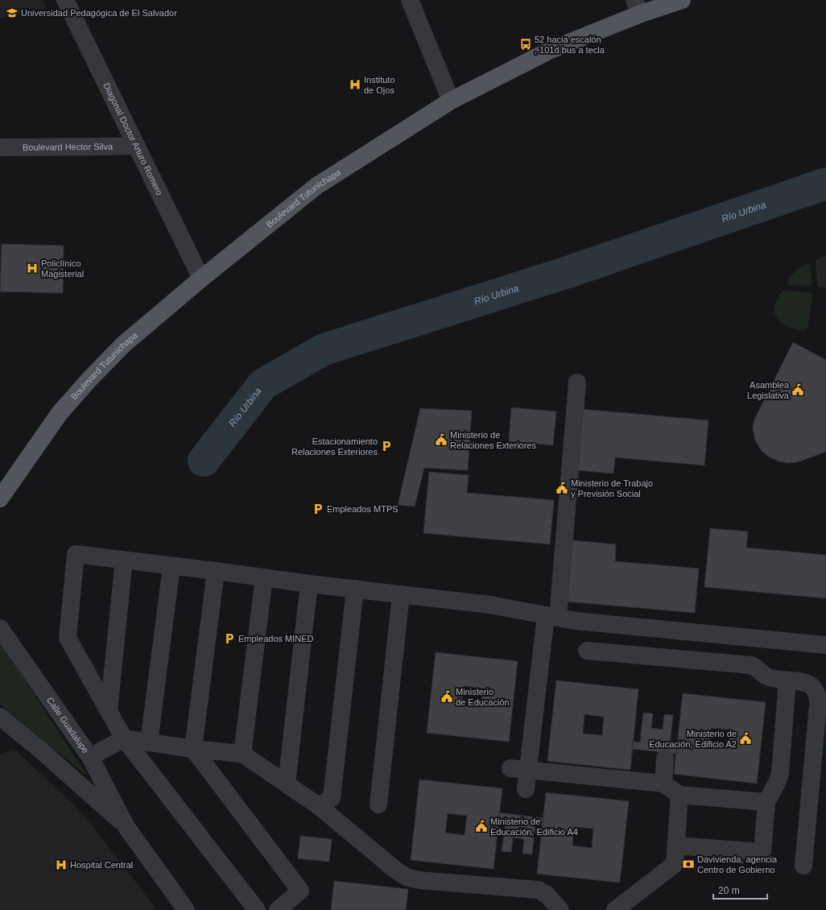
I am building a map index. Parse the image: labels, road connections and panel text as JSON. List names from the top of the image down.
{
  "streets": {
    "main road": ["Boulevard Tutunichapa"],
    "street": ["Diagonal Doctor Arturo Romero", "Boulevard Hector Silva", "Calle Guadalupe"]
  },
  "crossings": [
    ["Diagonal Doctor Arturo Romero", "Boulevard Hector Silva"],
    ["Diagonal Doctor Arturo Romero", "Boulevard Tutunichapa"]
  ],
  "water": ["Río Urbina"],
  "places": {
    "school or university": ["Universidad Pedagógica de El Salvador"],
    "bus stop": ["52 hacia escalón , 101d bus a tecla"],
    "hospital": ["Instituto de Ojos", "Policlínico Magisterial", "Hospital Central"],
    "public building": [
      "Asamblea Legislativa",
      "Ministerio de Relaciones Exteriores",
      "Ministerio de Trabajo y Previsión Social",
      "Ministerio de Educación",
      "Ministerio de Educación, Edificio A2",
      "Ministerio de Educación, Edificio A4"
    ],
    "parking": ["Estacionamiento Relaciones Exteriores", "Empleados MTPS", "Empleados MINED"],
    "bank": ["Davivienda, agencia Centro de Gobierno"]
  },
  "scale_bar": "20 m"
}
